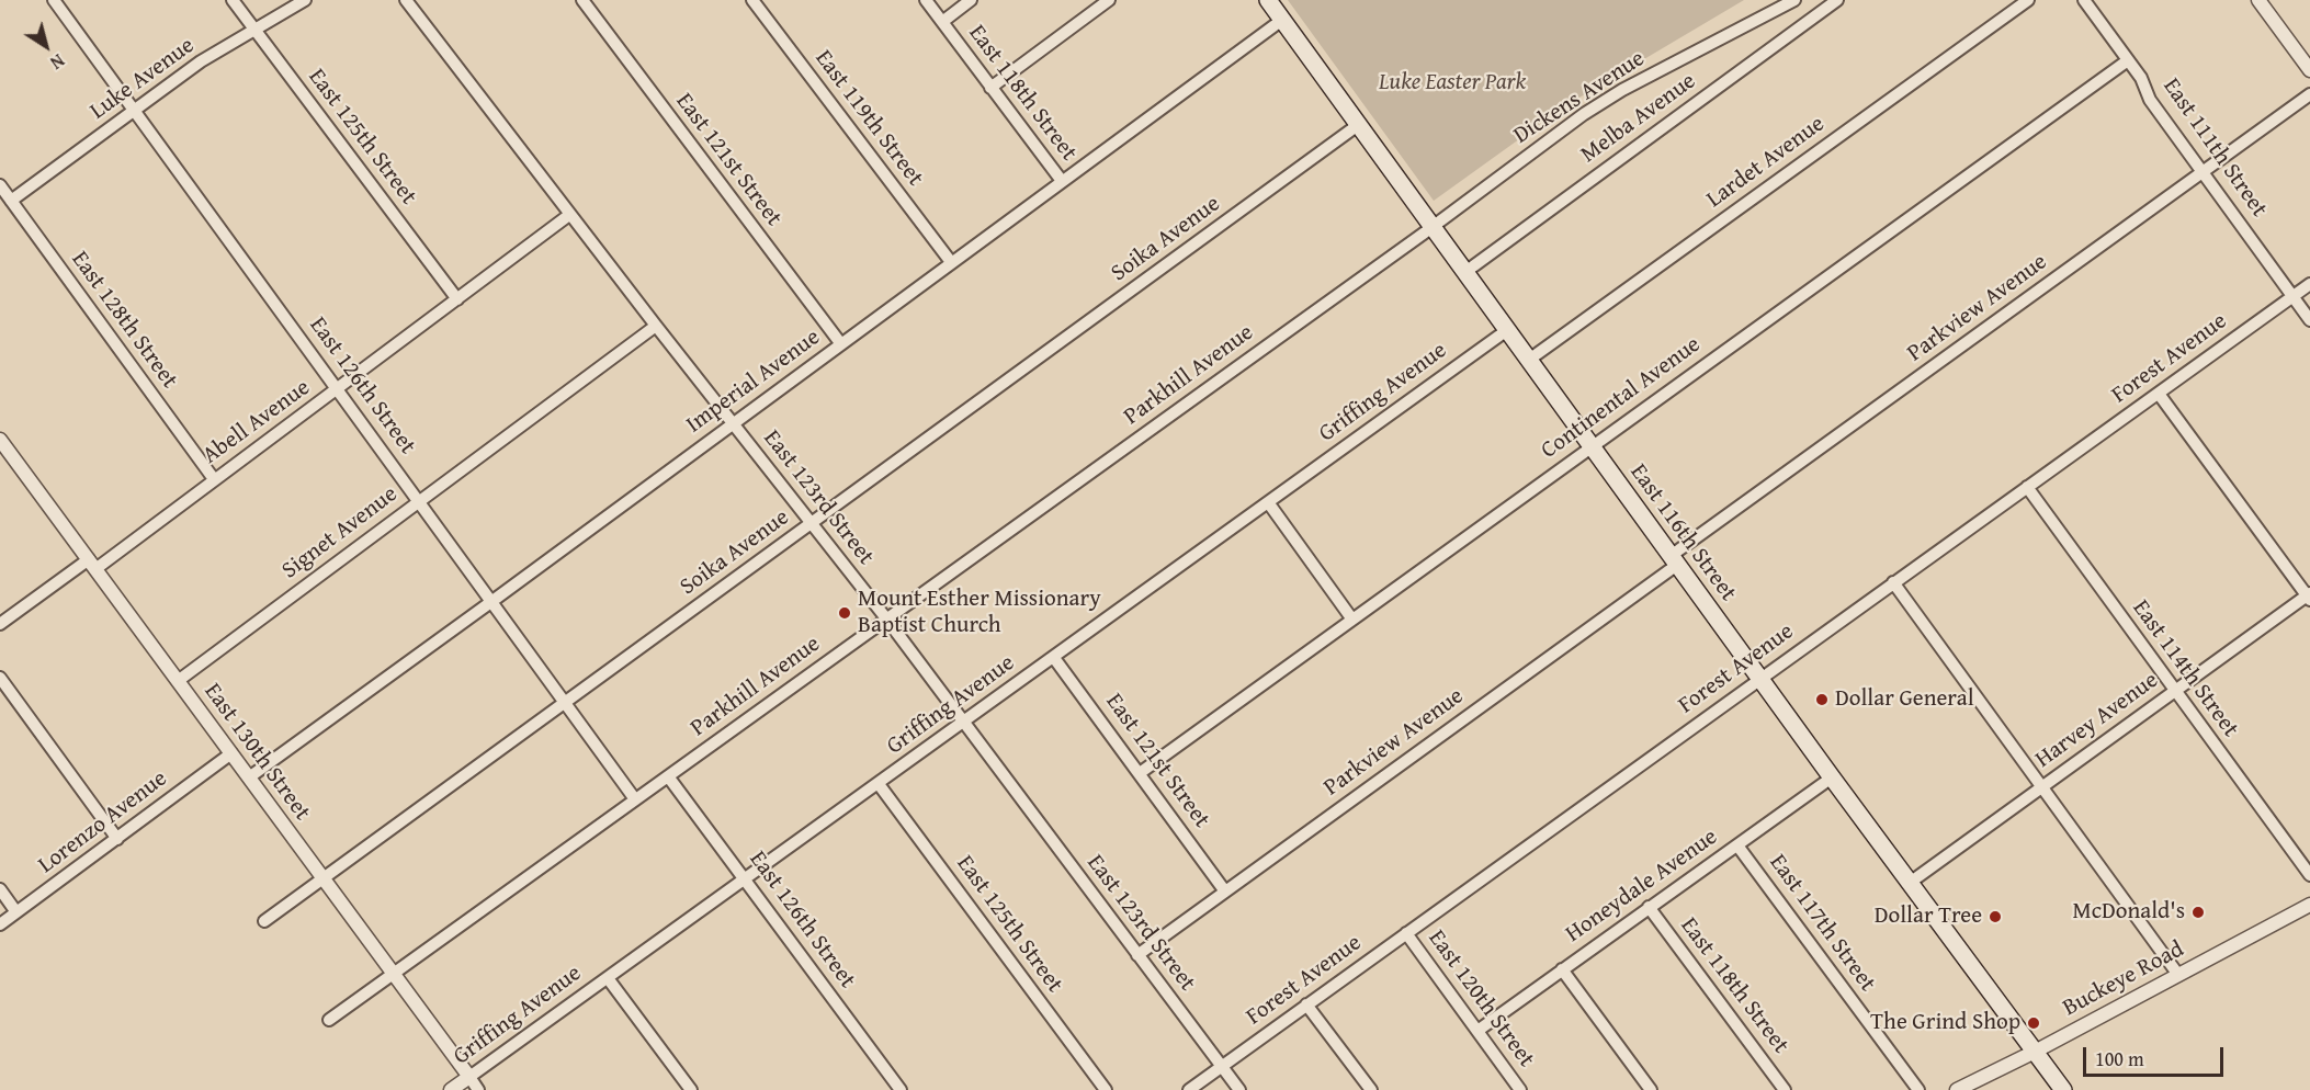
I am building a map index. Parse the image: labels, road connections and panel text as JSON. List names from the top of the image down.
{
  "streets": {
    "main road": ["East 116th Street"],
    "street": [
      "Luke Avenue",
      "East 118th Street",
      "Dickens Avenue",
      "East 119th Street",
      "Melba Avenue",
      "East 125th Street",
      "East 111th Street",
      "East 121st Street",
      "Lardet Avenue",
      "Soika Avenue",
      "Parkview Avenue",
      "East 128th Street",
      "Forest Avenue",
      "Parkhill Avenue",
      "Imperial Avenue",
      "East 126th Street",
      "Griffing Avenue",
      "Continental Avenue",
      "Abell Avenue",
      "East 123rd Street",
      "Signet Avenue",
      "East 114th Street",
      "Harvey Avenue",
      "East 130th Street",
      "Lorenzo Avenue",
      "Honeydale Avenue",
      "East 117th Street",
      "Buckeye Road",
      "East 120th Street"
    ]
  },
  "crossings": [
    ["Luke Avenue", "East 125th Street"],
    ["Luke Avenue", "East 128th Street"],
    ["Luke Avenue", "East 126th Street"],
    ["East 118th Street", "Imperial Avenue"],
    ["East 118th Street", "Honeydale Avenue"],
    ["Dickens Avenue", "Parkhill Avenue"],
    ["Dickens Avenue", "East 116th Street"],
    ["East 119th Street", "Imperial Avenue"],
    ["Melba Avenue", "East 116th Street"],
    ["East 125th Street", "Griffing Avenue"],
    ["East 125th Street", "Abell Avenue"],
    ["East 111th Street", "Parkview Avenue"],
    ["East 111th Street", "Forest Avenue"],
    ["East 111th Street", "Continental Avenue"],
    ["East 121st Street", "Parkview Avenue"],
    ["East 121st Street", "Imperial Avenue"],
    ["East 121st Street", "Griffing Avenue"],
    ["East 121st Street", "Continental Avenue"],
    ["Lardet Avenue", "East 116th Street"],
    ["Soika Avenue", "East 126th Street"],
    ["Soika Avenue", "East 123rd Street"],
    ["Soika Avenue", "East 116th Street"],
    ["Soika Avenue", "East 130th Street"],
    ["Parkview Avenue", "East 123rd Street"],
    ["Parkview Avenue", "East 116th Street"],
    ["East 128th Street", "Abell Avenue"],
    ["Forest Avenue", "East 123rd Street"],
    ["Forest Avenue", "East 116th Street"],
    ["Forest Avenue", "East 114th Street"],
    ["Forest Avenue", "East 120th Street"],
    ["Parkhill Avenue", "East 126th Street"],
    ["Parkhill Avenue", "East 123rd Street"],
    ["Parkhill Avenue", "East 116th Street"],
    ["Parkhill Avenue", "East 130th Street"],
    ["Imperial Avenue", "East 126th Street"],
    ["Imperial Avenue", "East 123rd Street"],
    ["Imperial Avenue", "East 116th Street"],
    ["Imperial Avenue", "East 130th Street"],
    ["East 126th Street", "Griffing Avenue"],
    ["East 126th Street", "Abell Avenue"],
    ["East 126th Street", "Signet Avenue"],
    ["Griffing Avenue", "East 123rd Street"],
    ["Griffing Avenue", "East 116th Street"],
    ["Griffing Avenue", "East 130th Street"],
    ["Continental Avenue", "East 116th Street"],
    ["Abell Avenue", "East 123rd Street"],
    ["Abell Avenue", "East 130th Street"],
    ["East 123rd Street", "Signet Avenue"],
    ["Signet Avenue", "East 130th Street"],
    ["East 116th Street", "Harvey Avenue"],
    ["East 116th Street", "Honeydale Avenue"],
    ["East 116th Street", "Buckeye Road"],
    ["East 114th Street", "Harvey Avenue"],
    ["East 130th Street", "Lorenzo Avenue"],
    ["Honeydale Avenue", "East 117th Street"],
    ["Honeydale Avenue", "East 120th Street"]
  ],
  "parks": ["Luke Easter Park"],
  "places": [
    "Mount Esther Missionary Baptist Church",
    "Dollar General",
    "McDonald's",
    "Dollar Tree",
    "The Grind Shop"
  ],
  "scale_bar": "100 m",
  "north": "bottom right"
}
